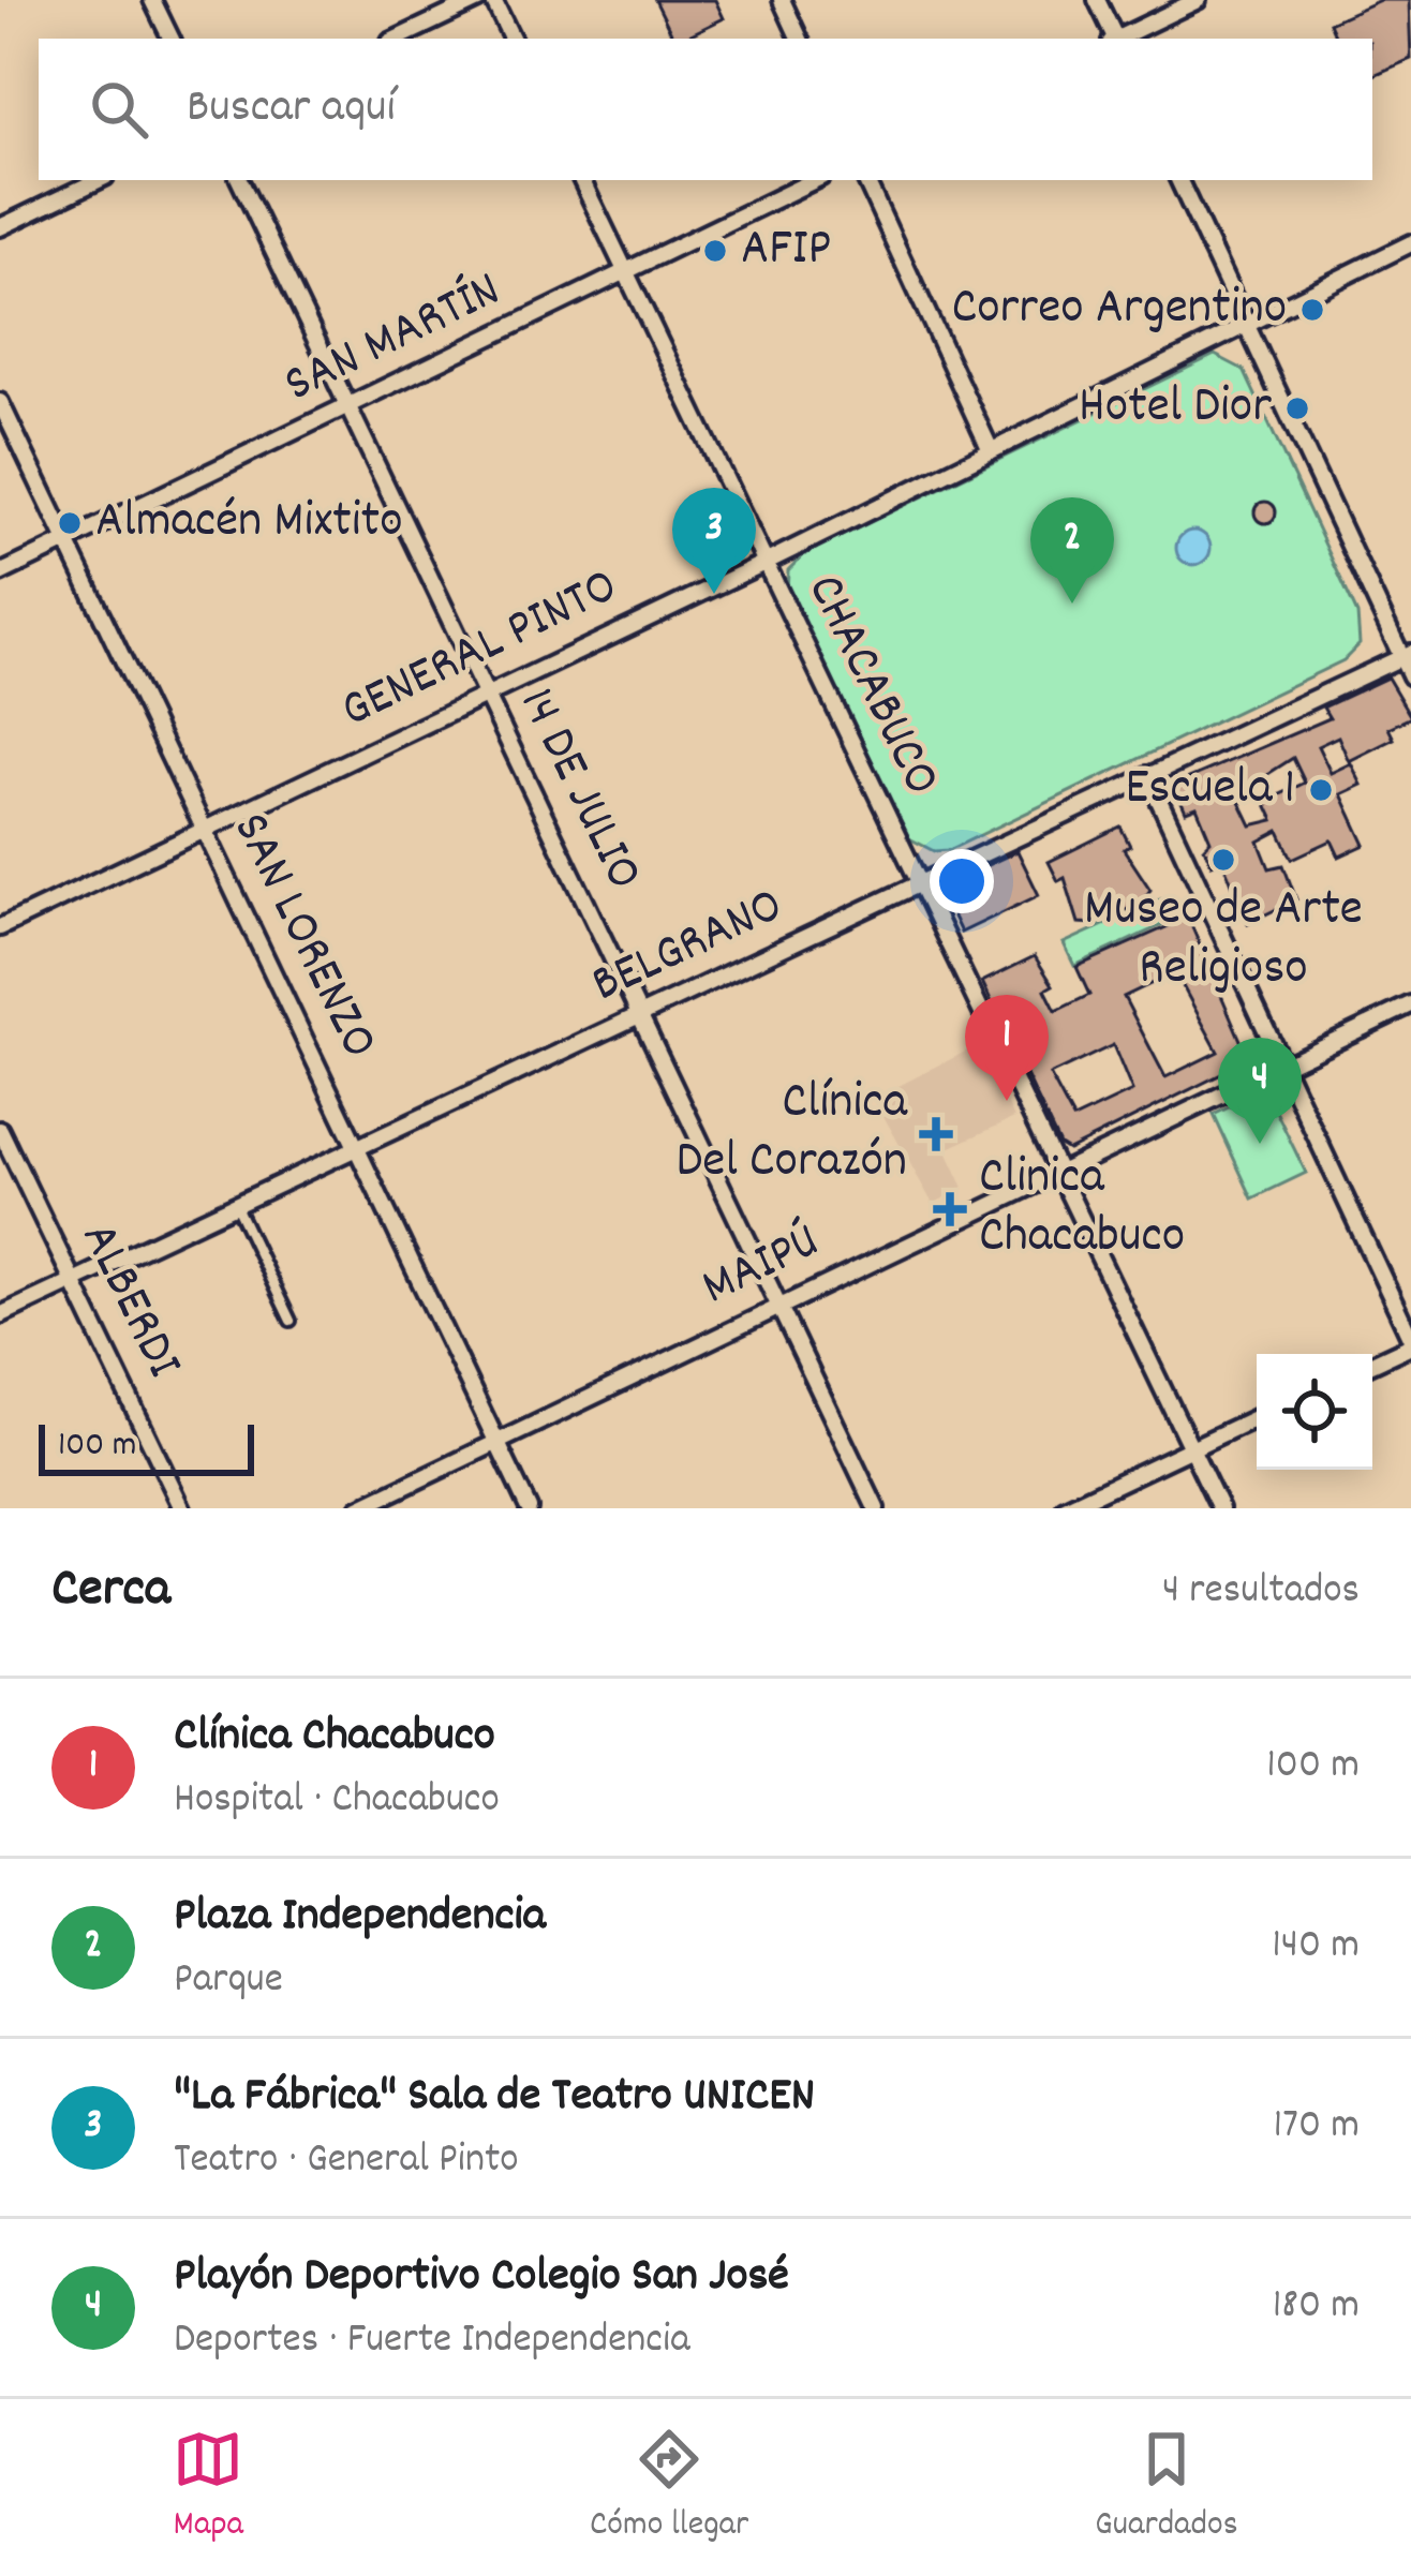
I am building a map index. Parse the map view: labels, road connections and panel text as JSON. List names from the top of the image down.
{
  "streets": {
    "street": [
      "SAN MARTÍN",
      "GENERAL PINTO",
      "CHACABUCO",
      "14 DE JULIO",
      "SAN LORENZO",
      "BELGRANO",
      "MAIPÚ",
      "ALBERDI"
    ]
  },
  "crossings": [
    ["SAN MARTÍN", "CHACABUCO"],
    ["SAN MARTÍN", "14 DE JULIO"],
    ["SAN MARTÍN", "SAN LORENZO"],
    ["GENERAL PINTO", "CHACABUCO"],
    ["GENERAL PINTO", "14 DE JULIO"],
    ["GENERAL PINTO", "SAN LORENZO"],
    ["CHACABUCO", "BELGRANO"],
    ["CHACABUCO", "MAIPÚ"],
    ["14 DE JULIO", "BELGRANO"],
    ["14 DE JULIO", "MAIPÚ"],
    ["SAN LORENZO", "BELGRANO"],
    ["SAN LORENZO", "MAIPÚ"],
    ["BELGRANO", "ALBERDI"]
  ],
  "places": {
    "other": [
      "AFIP",
      "Correo Argentino",
      "Hotel Dior",
      "Almacén Mixtito",
      "Escuela 1",
      "Museo de Arte Religioso"
    ],
    "health": ["Clínica Del Corazón", "Clinica Chacabuco"]
  },
  "scale_bar": "100 m",
  "page": {
    "search": "Buscar aquí",
    "pins": [
      "3",
      "2",
      "1",
      "4"
    ],
    "scale": "100 m",
    "heading": ["Cerca", "4 resultados"],
    "list": [
      {
        "mark": "1",
        "name": "Clínica Chacabuco",
        "note": "Hospital · Chacabuco",
        "value": "100 m"
      },
      {
        "mark": "2",
        "name": "Plaza Independencia",
        "note": "Parque",
        "value": "140 m"
      },
      {
        "mark": "3",
        "name": "\"La Fábrica\" Sala de Teatro UNICEN",
        "note": "Teatro · General Pinto",
        "value": "170 m"
      },
      {
        "mark": "4",
        "name": "Playón Deportivo Colegio San José",
        "note": "Deportes · Fuerte Independencia",
        "value": "180 m"
      }
    ],
    "nav": ["Mapa", "Cómo llegar", "Guardados"]
  }
}
